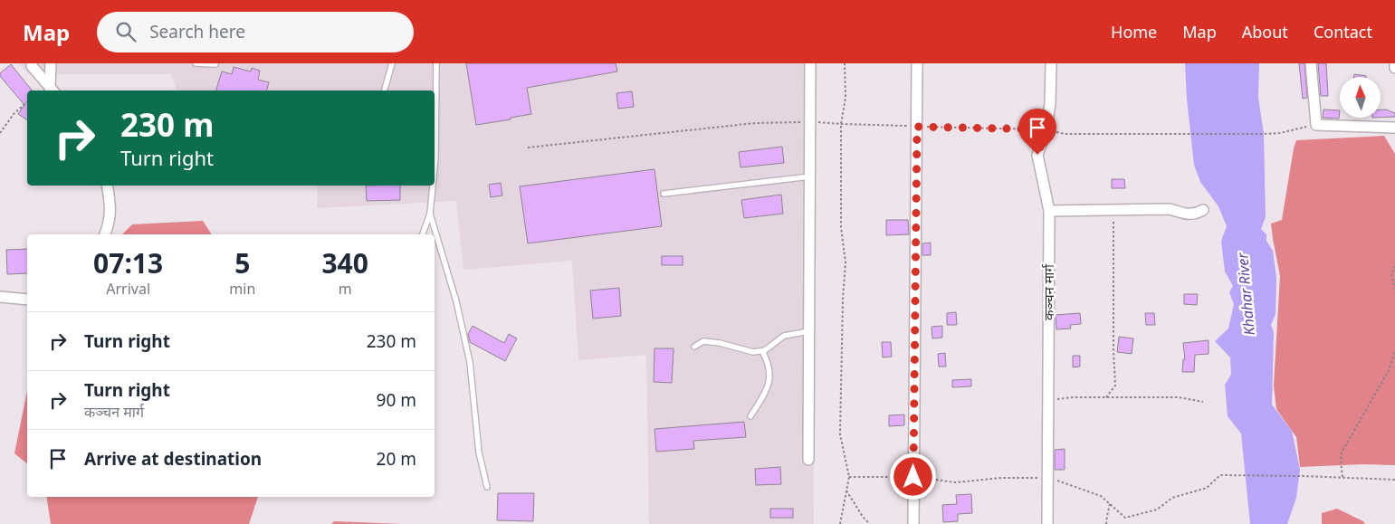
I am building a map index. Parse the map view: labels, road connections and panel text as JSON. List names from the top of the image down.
{
  "streets": {
    "street": ["कञ्चन मार्ग"]
  },
  "water": ["Khahar River"],
  "north": "top",
  "page": {
    "header": "Map",
    "search": "Search here",
    "nav": [
      "Home",
      "Map",
      "About",
      "Contact"
    ],
    "turn": ["230 m", "Turn right"],
    "eta": [
      "07:13",
      "Arrival",
      "5",
      "min",
      "340",
      "m"
    ],
    "list": [
      {
        "name": "Turn right",
        "value": "230 m"
      },
      {
        "name": "Turn right",
        "note": "कञ्चन मार्ग",
        "value": "90 m"
      },
      {
        "name": "Arrive at destination",
        "value": "20 m"
      }
    ]
  }
}
